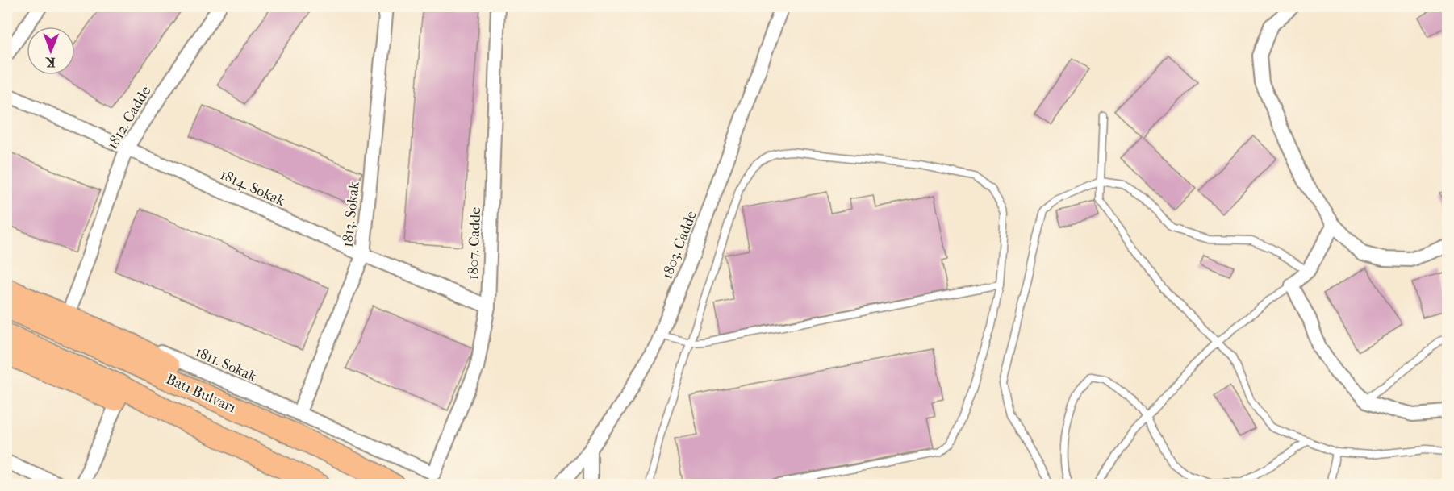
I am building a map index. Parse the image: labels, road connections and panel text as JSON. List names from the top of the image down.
{
  "streets": {
    "main road": ["Batı Bulvarı"],
    "street": [
      "1812. Cadde",
      "1814. Sokak",
      "1813. Sokak",
      "1807. Cadde",
      "1803. Cadde",
      "1811. Sokak"
    ]
  },
  "crossings": [
    ["1812. Cadde", "1814. Sokak"],
    ["1812. Cadde", "1811. Sokak"],
    ["1814. Sokak", "1813. Sokak"],
    ["1814. Sokak", "1807. Cadde"],
    ["1813. Sokak", "1811. Sokak"],
    ["1807. Cadde", "1811. Sokak"]
  ],
  "north": "bottom"
}
